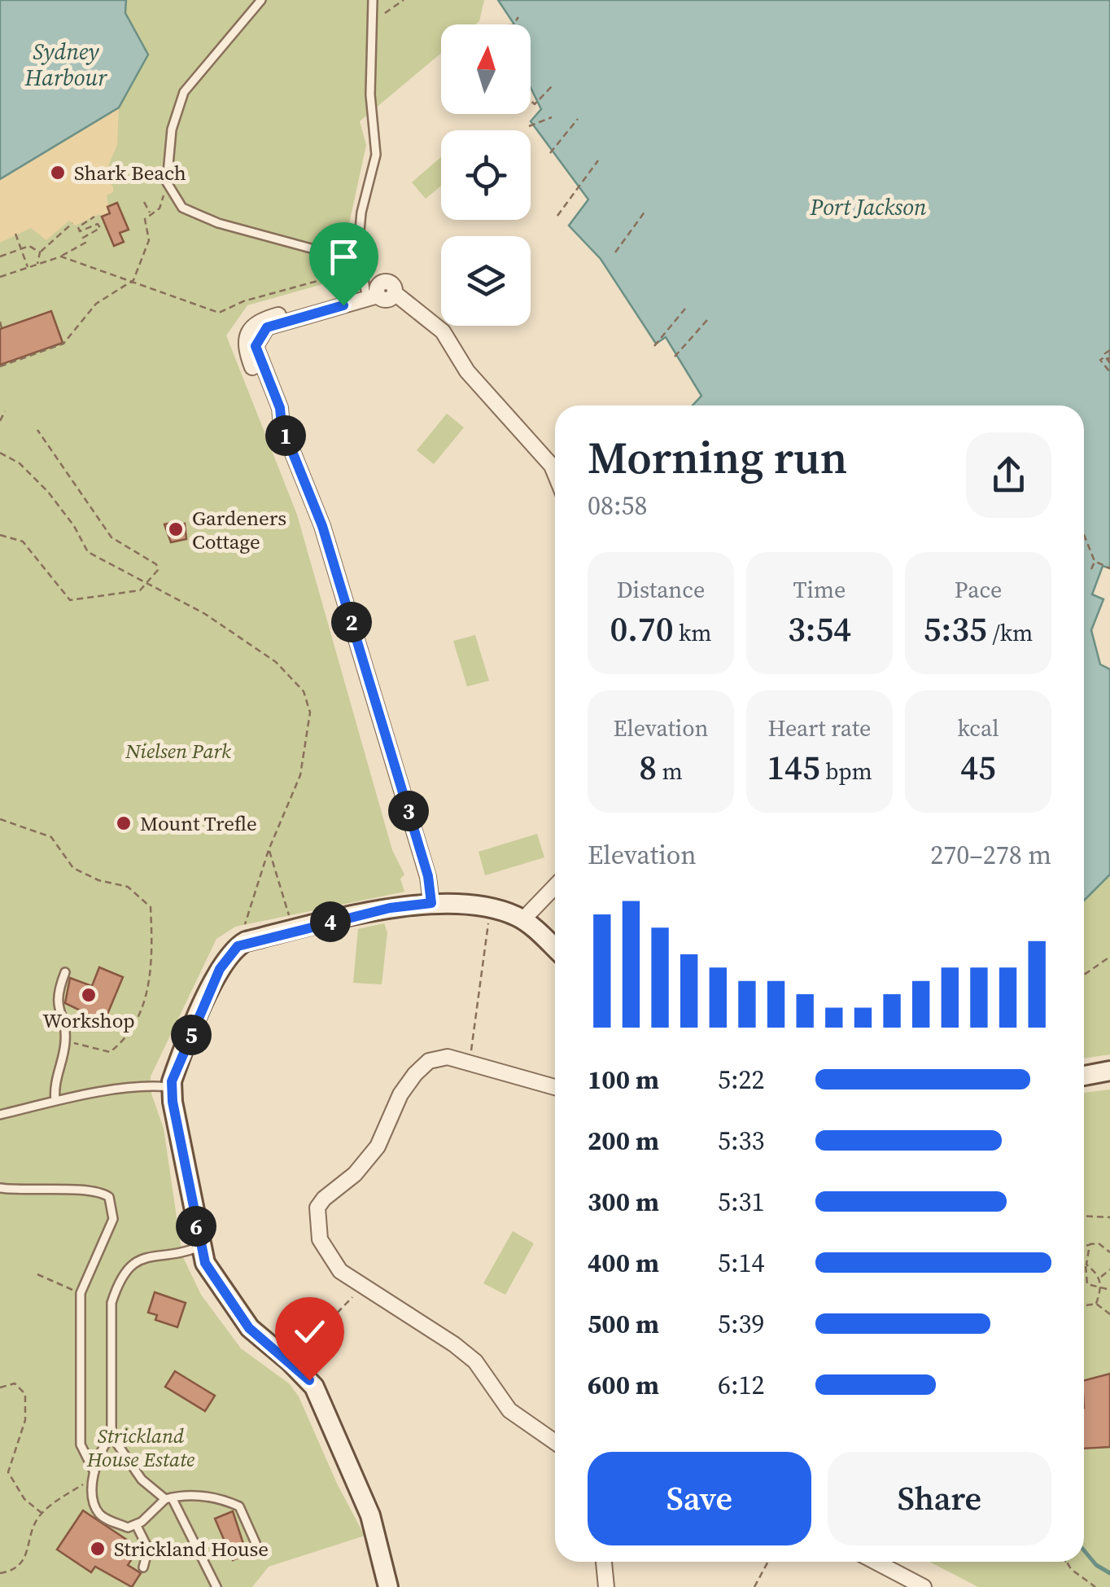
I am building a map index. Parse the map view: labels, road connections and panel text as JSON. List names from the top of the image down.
{
  "water": ["Sydney Harbour", "Port Jackson"],
  "parks": ["Nielsen Park", "Strickland House Estate"],
  "places": [
    "Shark Beach",
    "Gardeners Cottage",
    "Mount Trefle",
    "Workshop",
    "Strickland House"
  ],
  "north": "top",
  "page": {
    "heading": ["Morning run", "08:58"],
    "pins": [
      "1",
      "2",
      "3",
      "4",
      "5",
      "6"
    ],
    "stats": [
      ["Distance", "0.70 km"],
      ["Time", "3:54"],
      ["Pace", "5:35 /km"],
      ["Elevation", "8 m"],
      ["Heart rate", "145 bpm"],
      ["kcal", "45"]
    ],
    "chart": ["Elevation", "270–278 m"],
    "list": [
      {
        "name": "100 m",
        "note": "5:22"
      },
      {
        "name": "200 m",
        "note": "5:33"
      },
      {
        "name": "300 m",
        "note": "5:31"
      },
      {
        "name": "400 m",
        "note": "5:14"
      },
      {
        "name": "500 m",
        "note": "5:39"
      },
      {
        "name": "600 m",
        "note": "6:12"
      }
    ],
    "buttons": ["Save", "Share"]
  }
}
